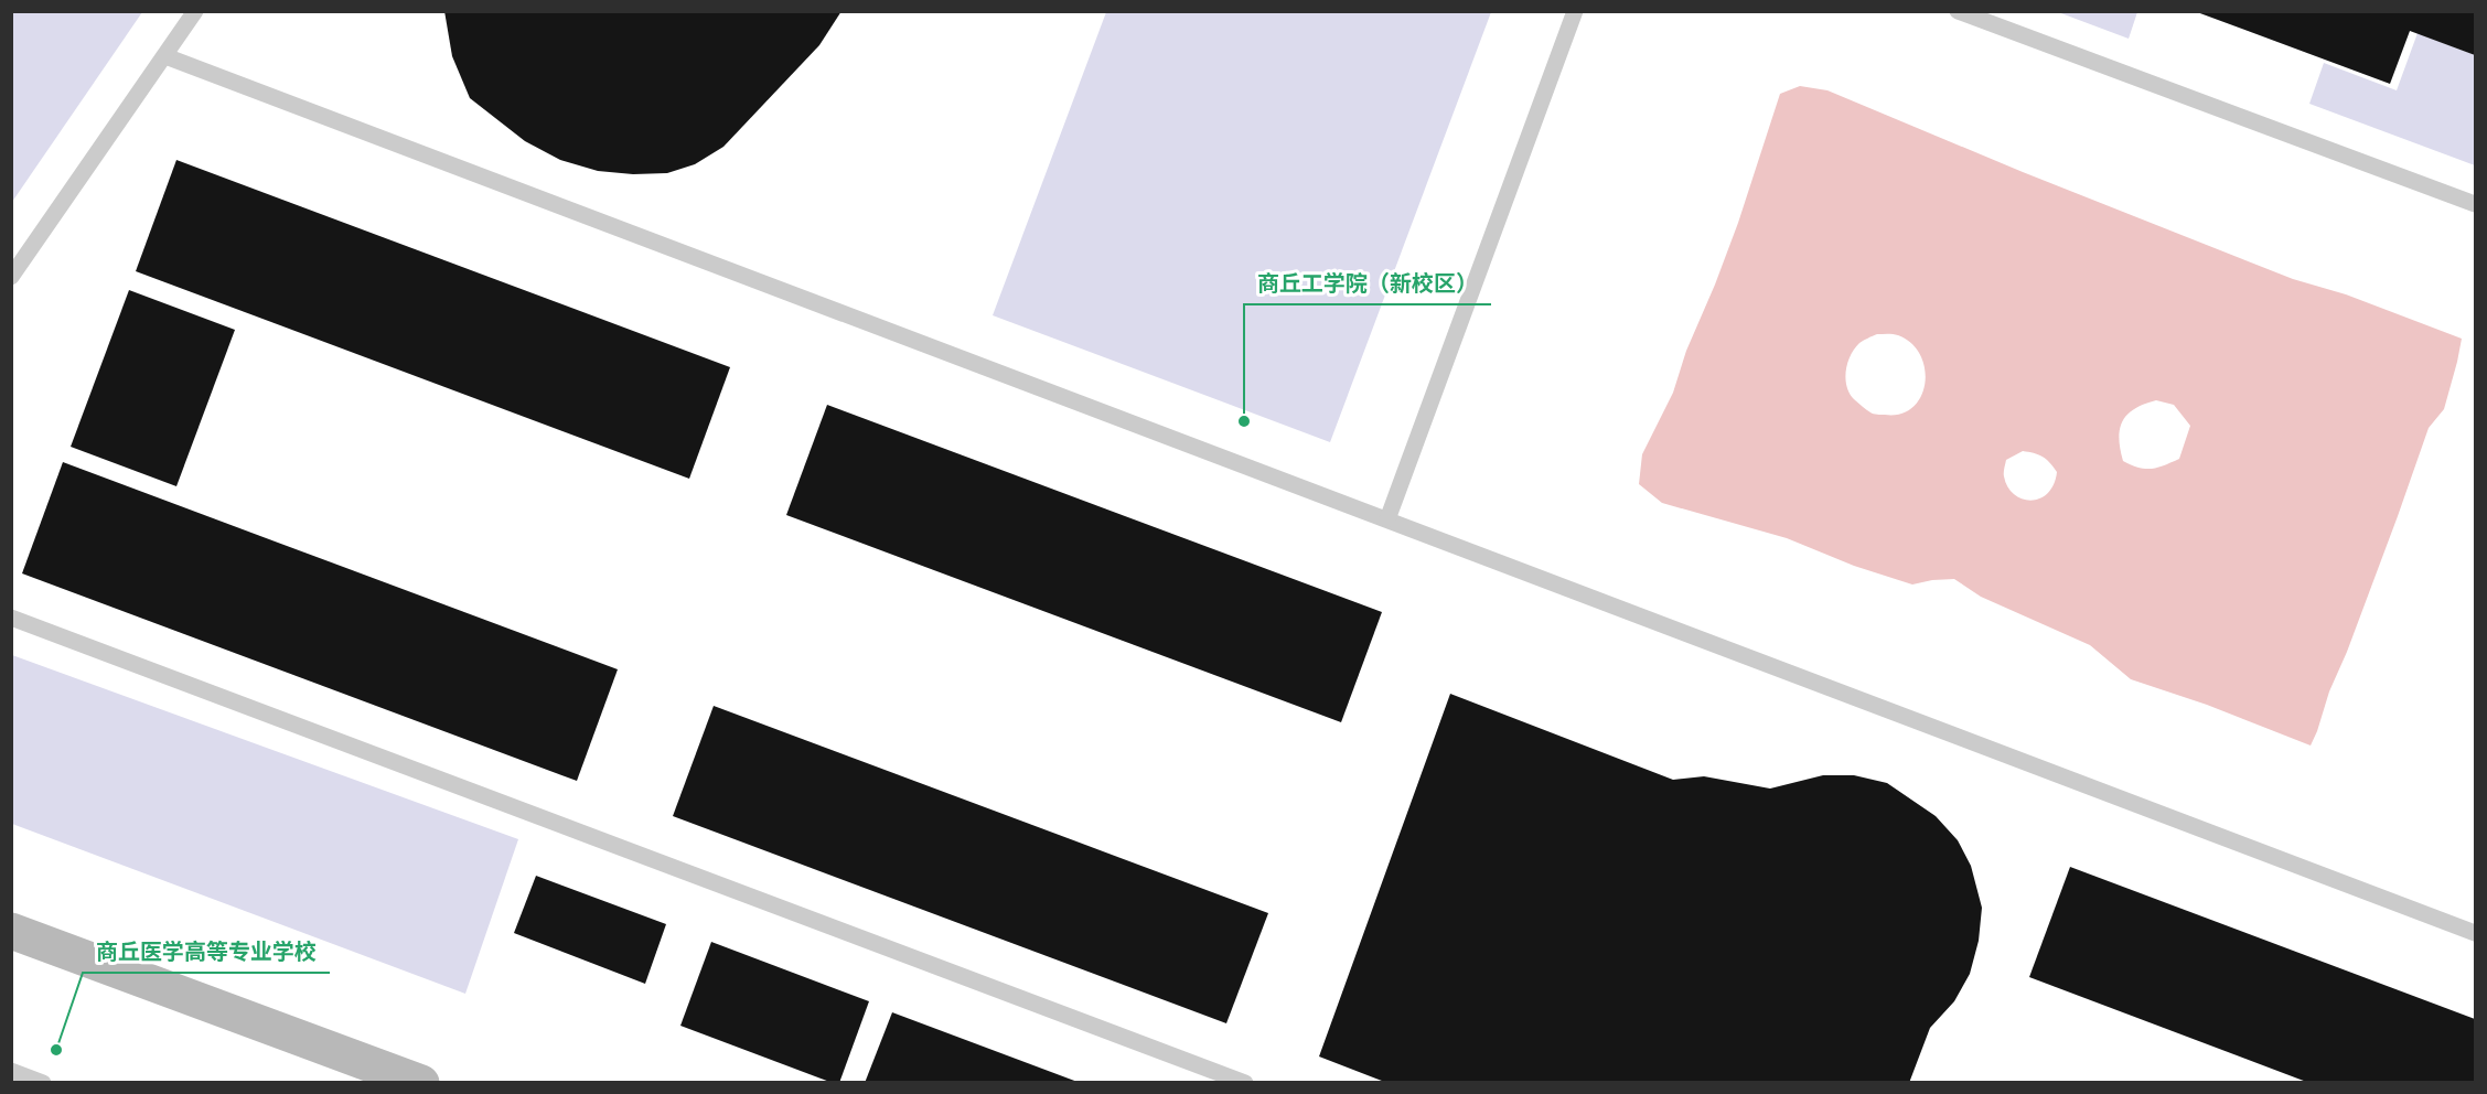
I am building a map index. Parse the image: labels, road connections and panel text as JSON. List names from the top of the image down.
{
  "places": ["商丘工学院（新校区）", "商丘医学高等专业学校"]
}
